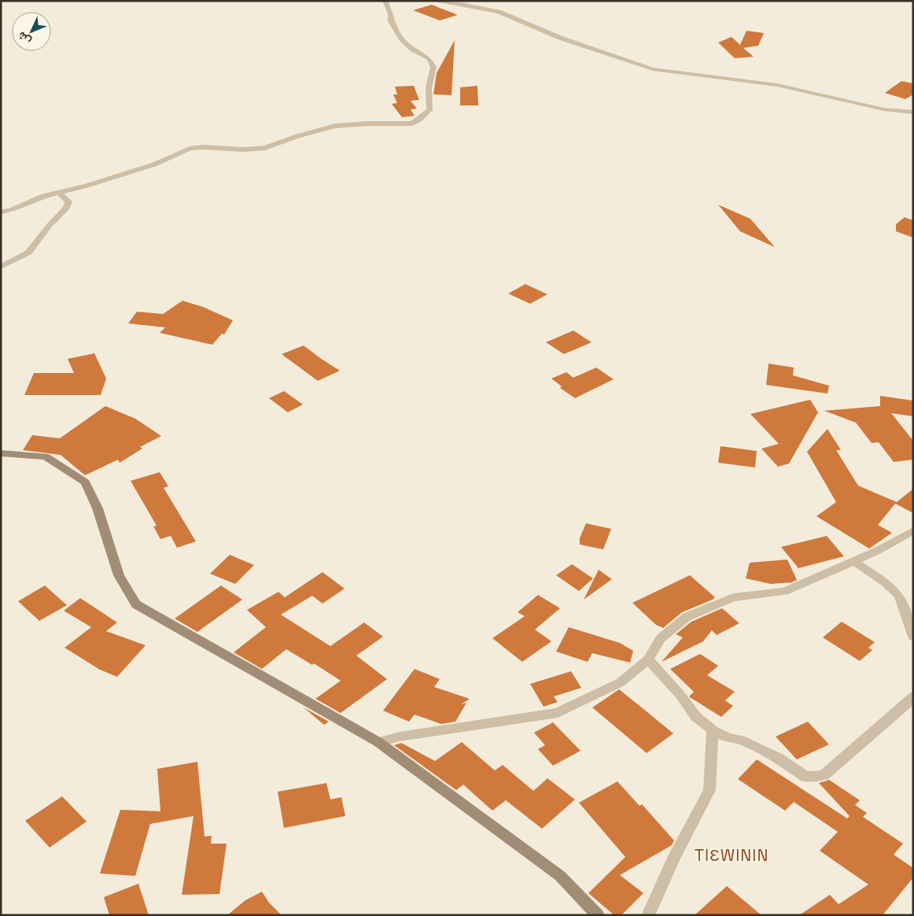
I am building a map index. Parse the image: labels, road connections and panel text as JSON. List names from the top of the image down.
{
  "districts": ["TIƐWININ"],
  "north": "bottom left"
}
